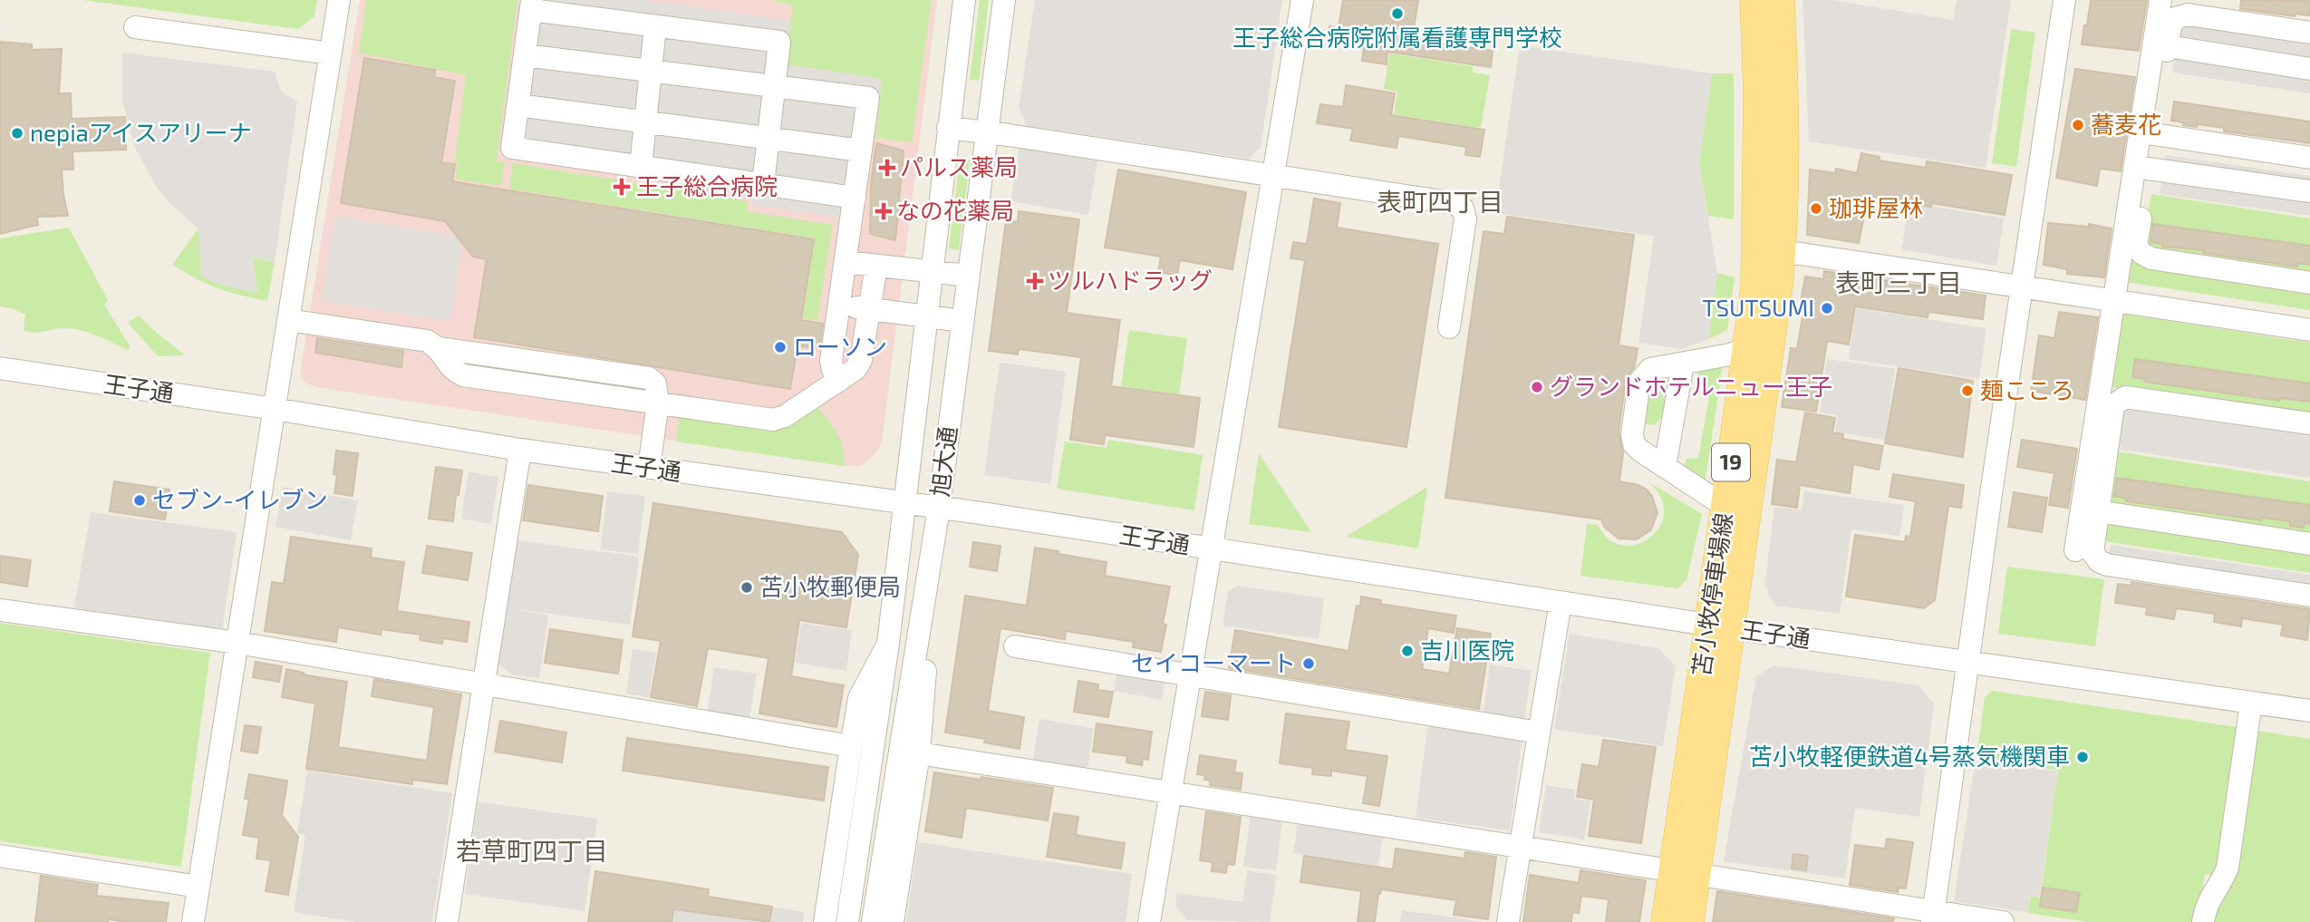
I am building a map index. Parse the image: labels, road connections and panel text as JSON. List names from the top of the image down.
{
  "streets": {
    "main road": ["19", "苫小牧停車場線"],
    "street": ["王子通", "旭大通"]
  },
  "crossings": [
    ["王子通", "旭大通"],
    ["王子通", "苫小牧停車場線"]
  ],
  "districts": ["表町四丁目", "表町三丁目", "若草町四丁目"],
  "places": {
    "other": [
      "王子総合病院附属看護専門学校",
      "蕎麦花",
      "nepiaアイスアリーナ",
      "珈琲屋林",
      "TSUTSUMI",
      "ローソン",
      "グランドホテルニュー王子",
      "麺こころ",
      "セブン-イレブン",
      "苫小牧郵便局",
      "吉川医院",
      "セイコーマート",
      "苫小牧軽便鉄道4号蒸気機関車"
    ],
    "health": [
      "パルス薬局",
      "王子総合病院",
      "なの花薬局",
      "ツルハドラッグ"
    ]
  }
}
